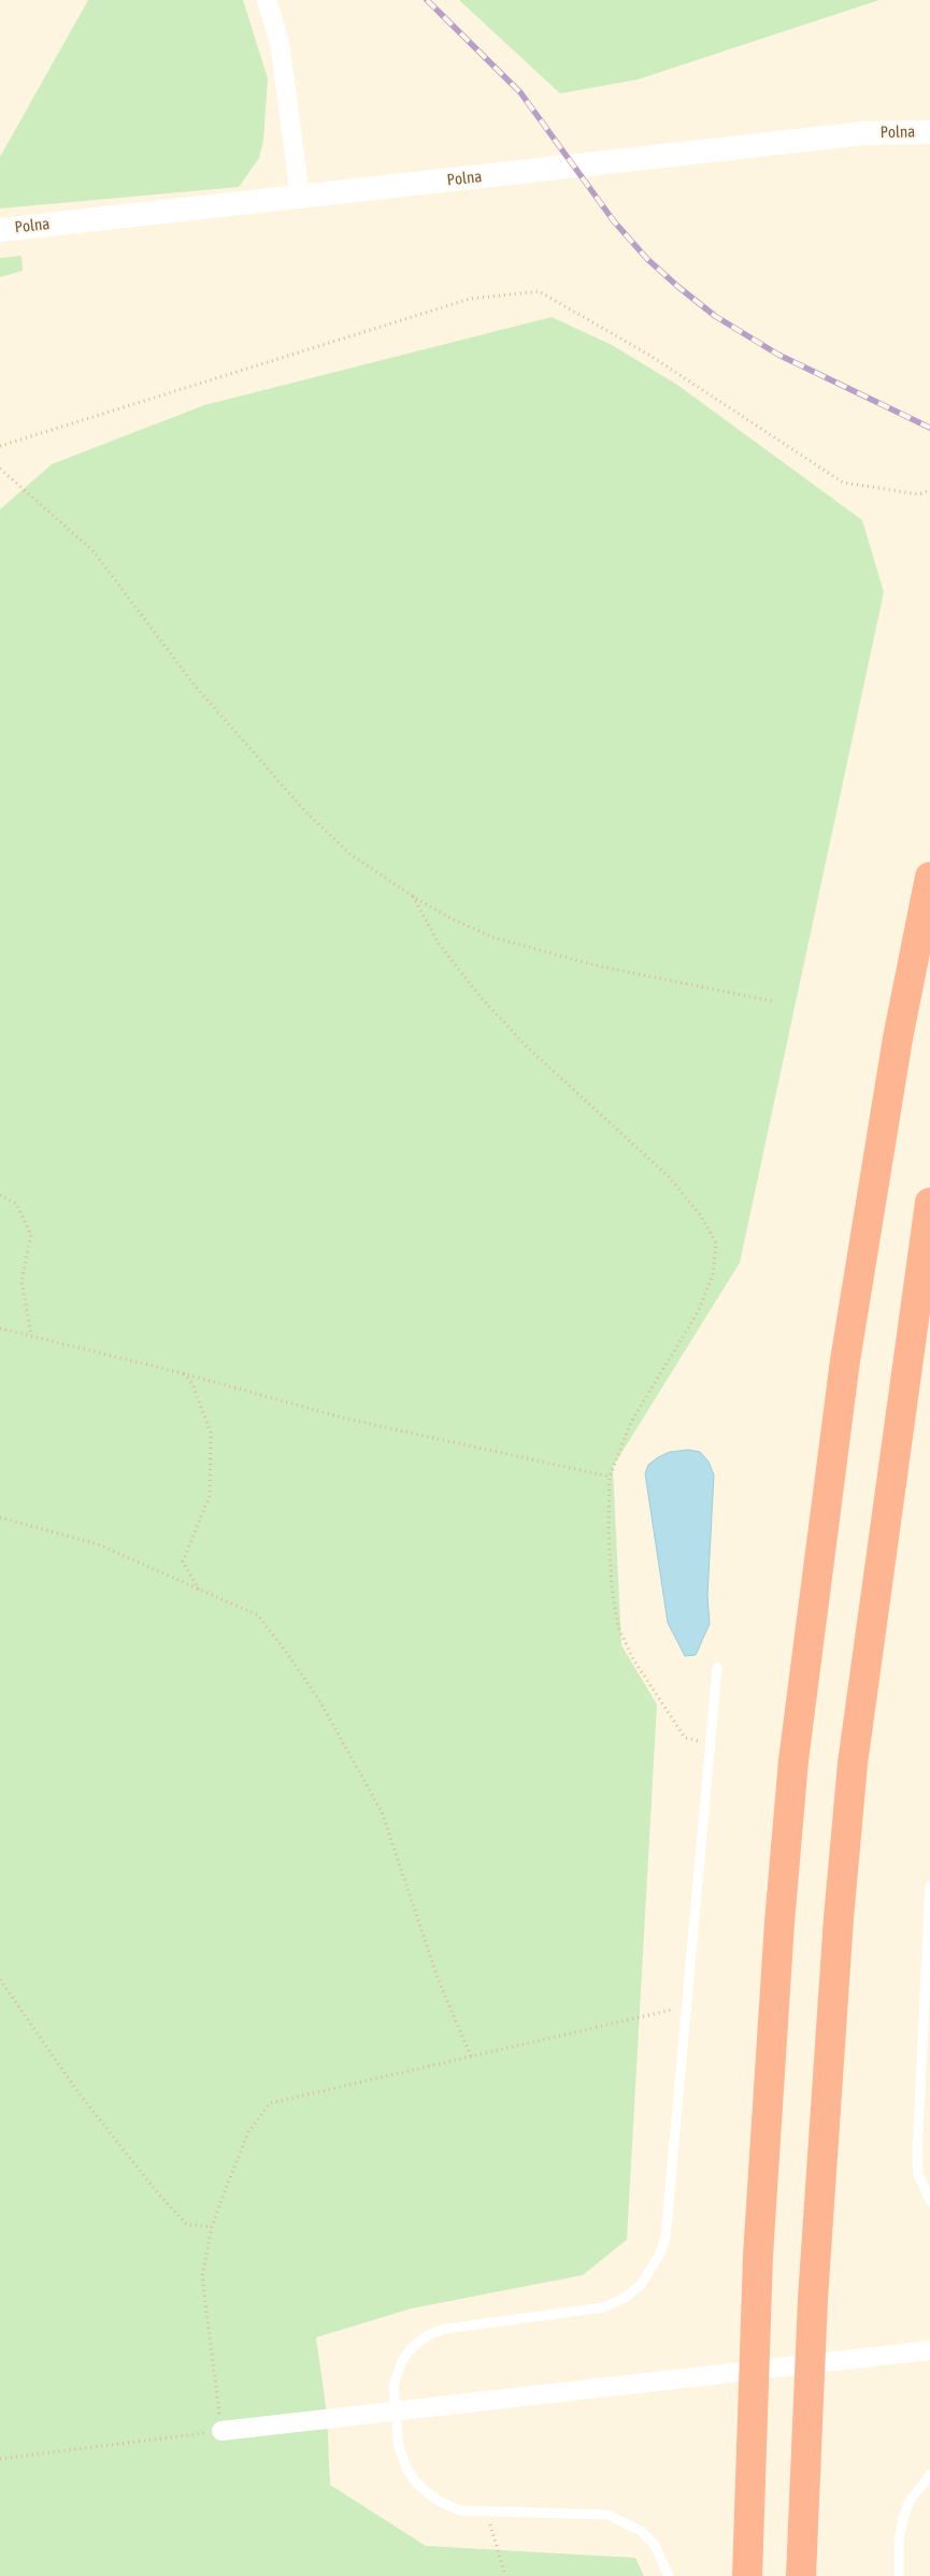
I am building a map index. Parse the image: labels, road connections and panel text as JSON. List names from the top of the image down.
{
  "streets": {
    "street": ["Polna"]
  }
}
